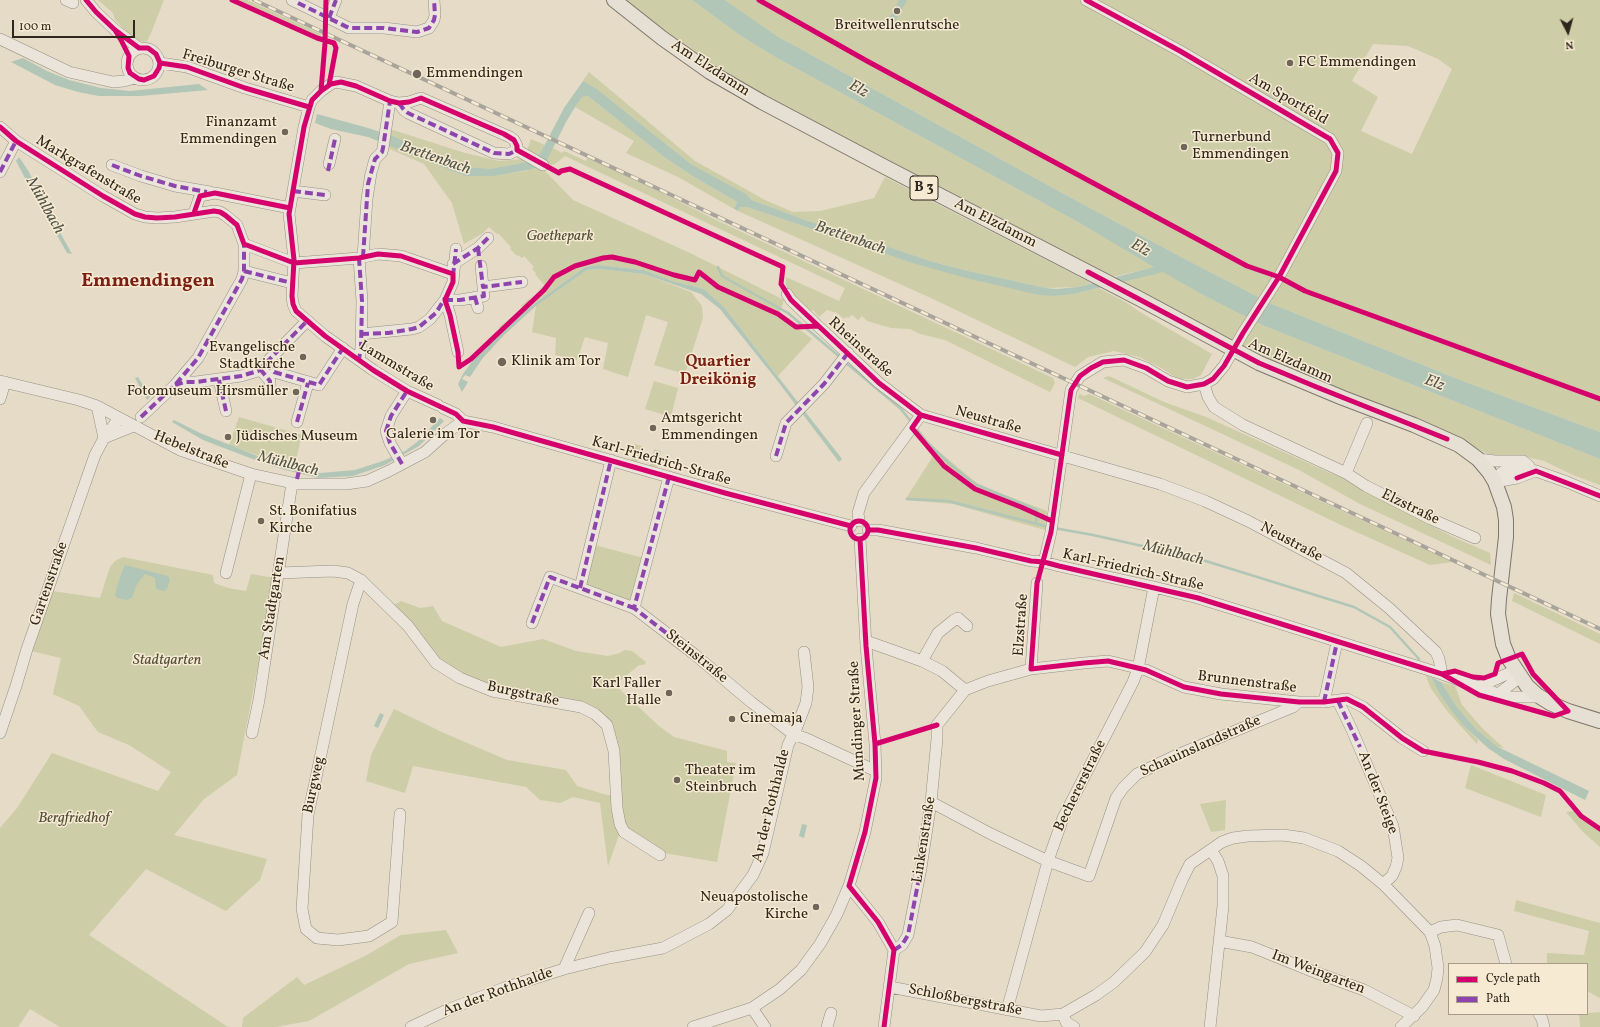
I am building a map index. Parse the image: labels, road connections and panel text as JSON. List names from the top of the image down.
{
  "streets": {
    "main road": ["Am Elzdamm", "B 3"],
    "street": [
      "Freiburger Straße",
      "Am Sportfeld",
      "Markgrafenstraße",
      "Rheinstraße",
      "Lammstraße",
      "Neustraße",
      "Hebelstraße",
      "Karl-Friedrich-Straße",
      "Elzstraße",
      "Gartenstraße",
      "Am Stadtgarten",
      "Steinstraße",
      "Brunnenstraße",
      "Burgstraße",
      "Mundinger Straße",
      "Schauinslandstraße",
      "Burgweg",
      "Bechererstraße",
      "An der Steige",
      "An der Rothhalde",
      "Linkenstraße",
      "Im Weingarten",
      "Schloßbergstraße"
    ]
  },
  "crossings": [
    ["Am Elzdamm", "Am Sportfeld"],
    ["Am Elzdamm", "B 3"],
    ["Freiburger Straße", "Lammstraße"],
    ["B 3", "Karl-Friedrich-Straße"],
    ["Rheinstraße", "Neustraße"],
    ["Lammstraße", "Hebelstraße"],
    ["Lammstraße", "Karl-Friedrich-Straße"],
    ["Neustraße", "Karl-Friedrich-Straße"],
    ["Hebelstraße", "Karl-Friedrich-Straße"],
    ["Hebelstraße", "Gartenstraße"],
    ["Hebelstraße", "Am Stadtgarten"],
    ["Karl-Friedrich-Straße", "Mundinger Straße"],
    ["Karl-Friedrich-Straße", "Bechererstraße"],
    ["Elzstraße", "Brunnenstraße"],
    ["Am Stadtgarten", "Burgstraße"],
    ["Steinstraße", "Mundinger Straße"],
    ["Steinstraße", "An der Rothhalde"],
    ["Brunnenstraße", "Schauinslandstraße"],
    ["Brunnenstraße", "Bechererstraße"],
    ["Brunnenstraße", "An der Steige"],
    ["Brunnenstraße", "Linkenstraße"],
    ["Burgstraße", "Burgweg"],
    ["Schauinslandstraße", "Bechererstraße"],
    ["Bechererstraße", "Schloßbergstraße"],
    ["An der Steige", "Schloßbergstraße"],
    ["Im Weingarten", "Schloßbergstraße"]
  ],
  "districts": ["Emmendingen", "Quartier Dreikönig"],
  "water": ["Elz", "Brettenbach", "Mühlbach"],
  "parks": ["Goethepark", "Stadtgarten", "Bergfriedhof"],
  "places": [
    "Breitwellenrutsche",
    "FC Emmendingen",
    "Emmendingen",
    "Finanzamt Emmendingen",
    "Turnerbund Emmendingen",
    "Evangelische Stadtkirche",
    "Klinik am Tor",
    "Fotomuseum Hirsmüller",
    "Galerie im Tor",
    "Amtsgericht Emmendingen",
    "Jüdisches Museum",
    "St. Bonifatius Kirche",
    "Karl Faller Halle",
    "Cinemaja",
    "Theater im Steinbruch",
    "Neuapostolische Kirche"
  ],
  "legend": ["Cycle path", "Path"],
  "scale_bar": "100 m",
  "north": "bottom"
}
